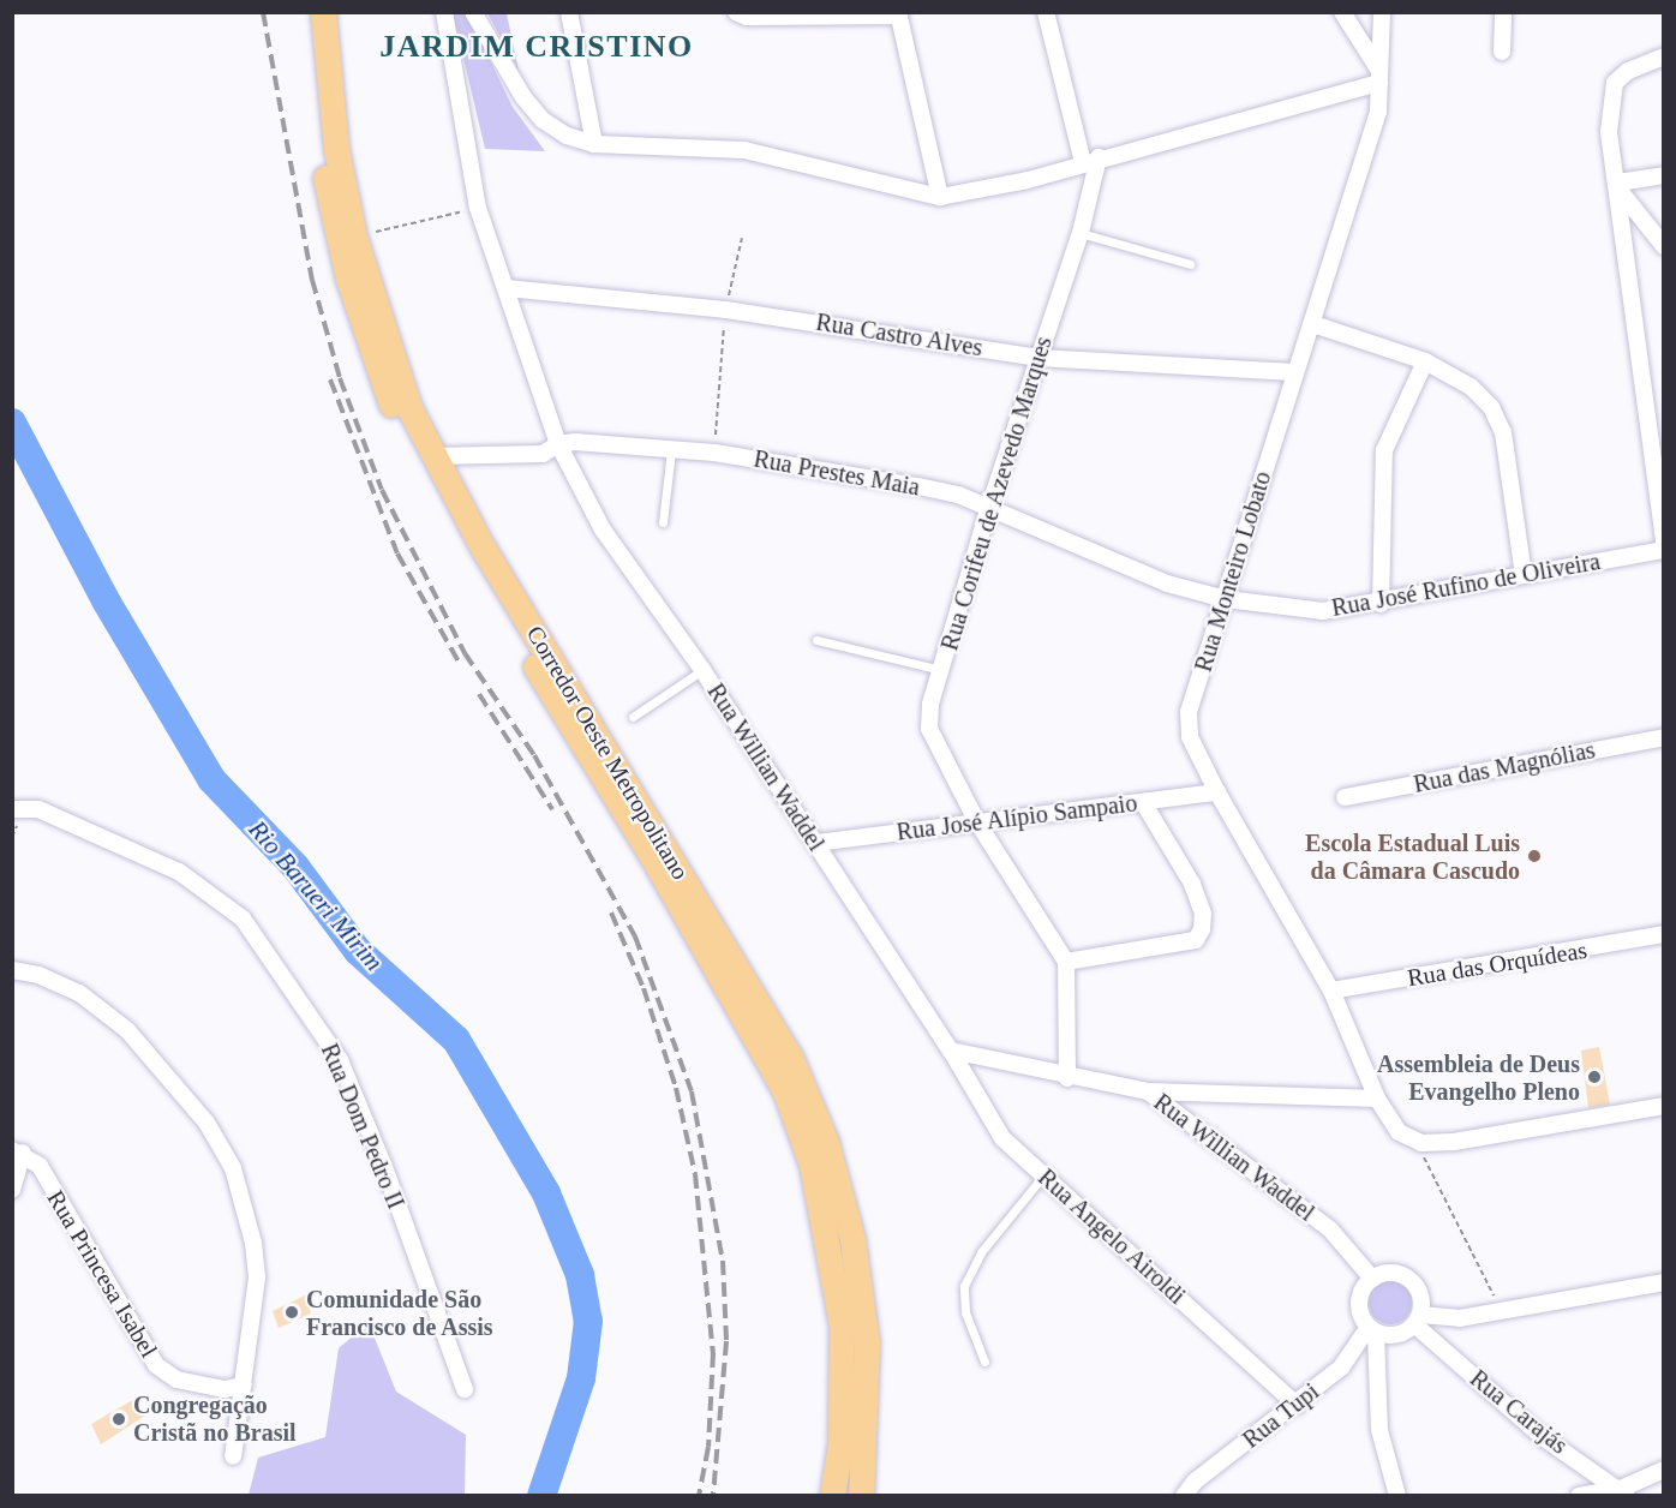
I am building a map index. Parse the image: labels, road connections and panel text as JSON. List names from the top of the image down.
{
  "streets": {
    "main road": ["Corredor Oeste Metropolitano"],
    "street": [
      "Rua Castro Alves",
      "Rua Prestes Maia",
      "Rua Corifeu de Azevedo Marques",
      "Rua Monteiro Lobato",
      "Rua José Rufino de Oliveira",
      "Rua Willian Waddel",
      "Rua das Magnólias",
      "Rua José Alípio Sampaio",
      "Rua das Orquídeas",
      "Rua Dom Pedro II",
      "Rua Angelo Airoldi",
      "Rua Princesa Isabel",
      "Rua Carajás",
      "Rua Tupi"
    ]
  },
  "crossings": [
    ["Rua Castro Alves", "Rua Corifeu de Azevedo Marques"],
    ["Rua Castro Alves", "Rua Monteiro Lobato"],
    ["Rua Castro Alves", "Rua Willian Waddel"],
    ["Rua Prestes Maia", "Rua Corifeu de Azevedo Marques"],
    ["Rua Prestes Maia", "Rua Monteiro Lobato"],
    ["Rua Prestes Maia", "Rua José Rufino de Oliveira"],
    ["Rua Prestes Maia", "Corredor Oeste Metropolitano"],
    ["Rua Prestes Maia", "Rua Willian Waddel"],
    ["Rua Corifeu de Azevedo Marques", "Rua José Alípio Sampaio"],
    ["Rua Monteiro Lobato", "Rua José Rufino de Oliveira"],
    ["Rua Monteiro Lobato", "Rua José Alípio Sampaio"],
    ["Rua Monteiro Lobato", "Rua das Orquídeas"],
    ["Rua Willian Waddel", "Rua José Alípio Sampaio"],
    ["Rua Willian Waddel", "Rua Angelo Airoldi"],
    ["Rua Willian Waddel", "Rua Carajás"],
    ["Rua Willian Waddel", "Rua Tupi"],
    ["Rua Angelo Airoldi", "Rua Tupi"],
    ["Rua Carajás", "Rua Tupi"]
  ],
  "districts": ["JARDIM CRISTINO"],
  "water": ["Rio Barueri Mirim"],
  "places": [
    "Escola Estadual Luis da Câmara Cascudo",
    "Assembleia de Deus Evangelho Pleno",
    "Comunidade São Francisco de Assis",
    "Congregação Cristã no Brasil"
  ]
}
